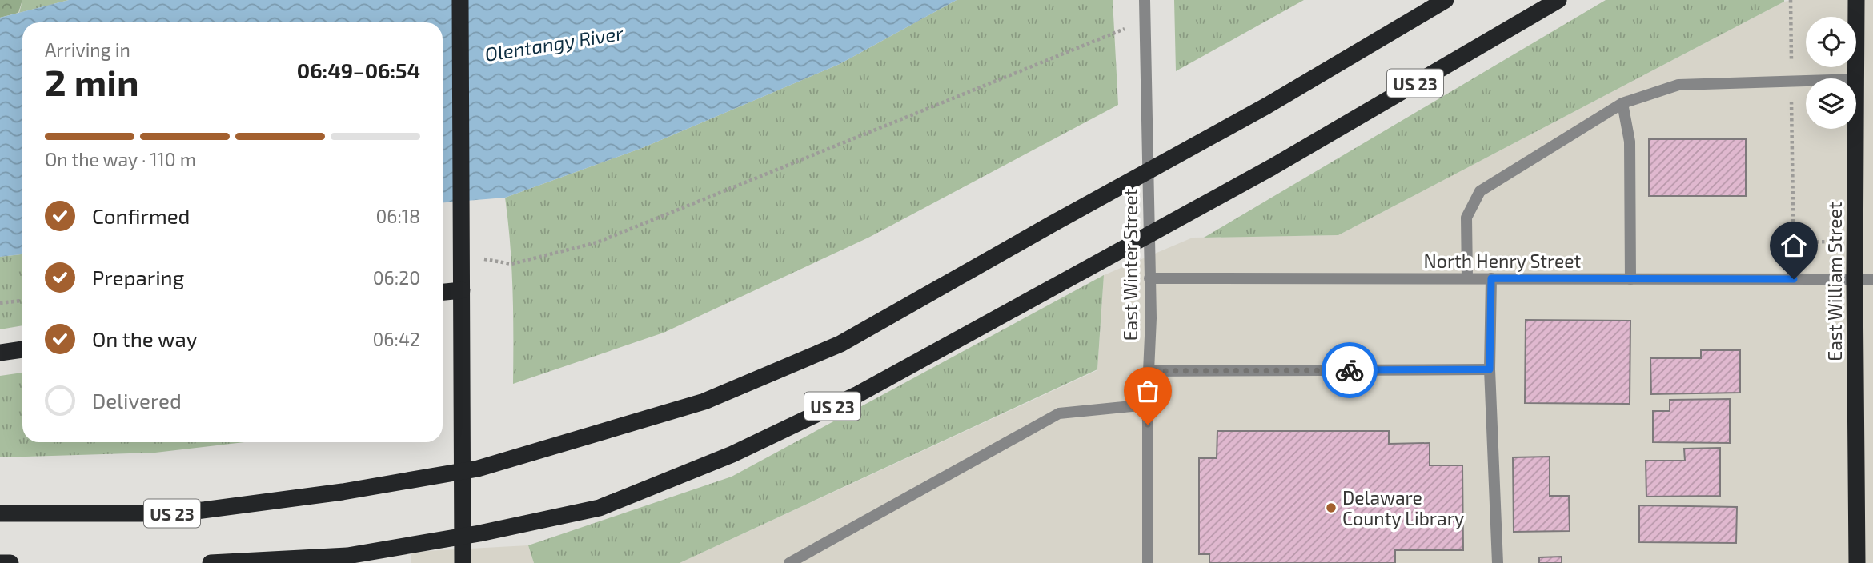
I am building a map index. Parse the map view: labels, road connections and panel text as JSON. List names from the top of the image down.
{
  "streets": {
    "highway": ["US 23", "East William Street"],
    "street": ["North Henry Street", "East Winter Street"]
  },
  "crossings": [
    ["North Henry Street", "East Winter Street"],
    ["North Henry Street", "East William Street"]
  ],
  "water": ["Olentangy River"],
  "places": ["Delaware County Library"],
  "page": {
    "heading": ["2 min", "Arriving in", "06:49–06:54"],
    "bar": "On the way · 110 m",
    "list": [
      ["Confirmed", "06:18"],
      ["Preparing", "06:20"],
      ["On the way", "06:42"],
      "Delivered"
    ]
  }
}
